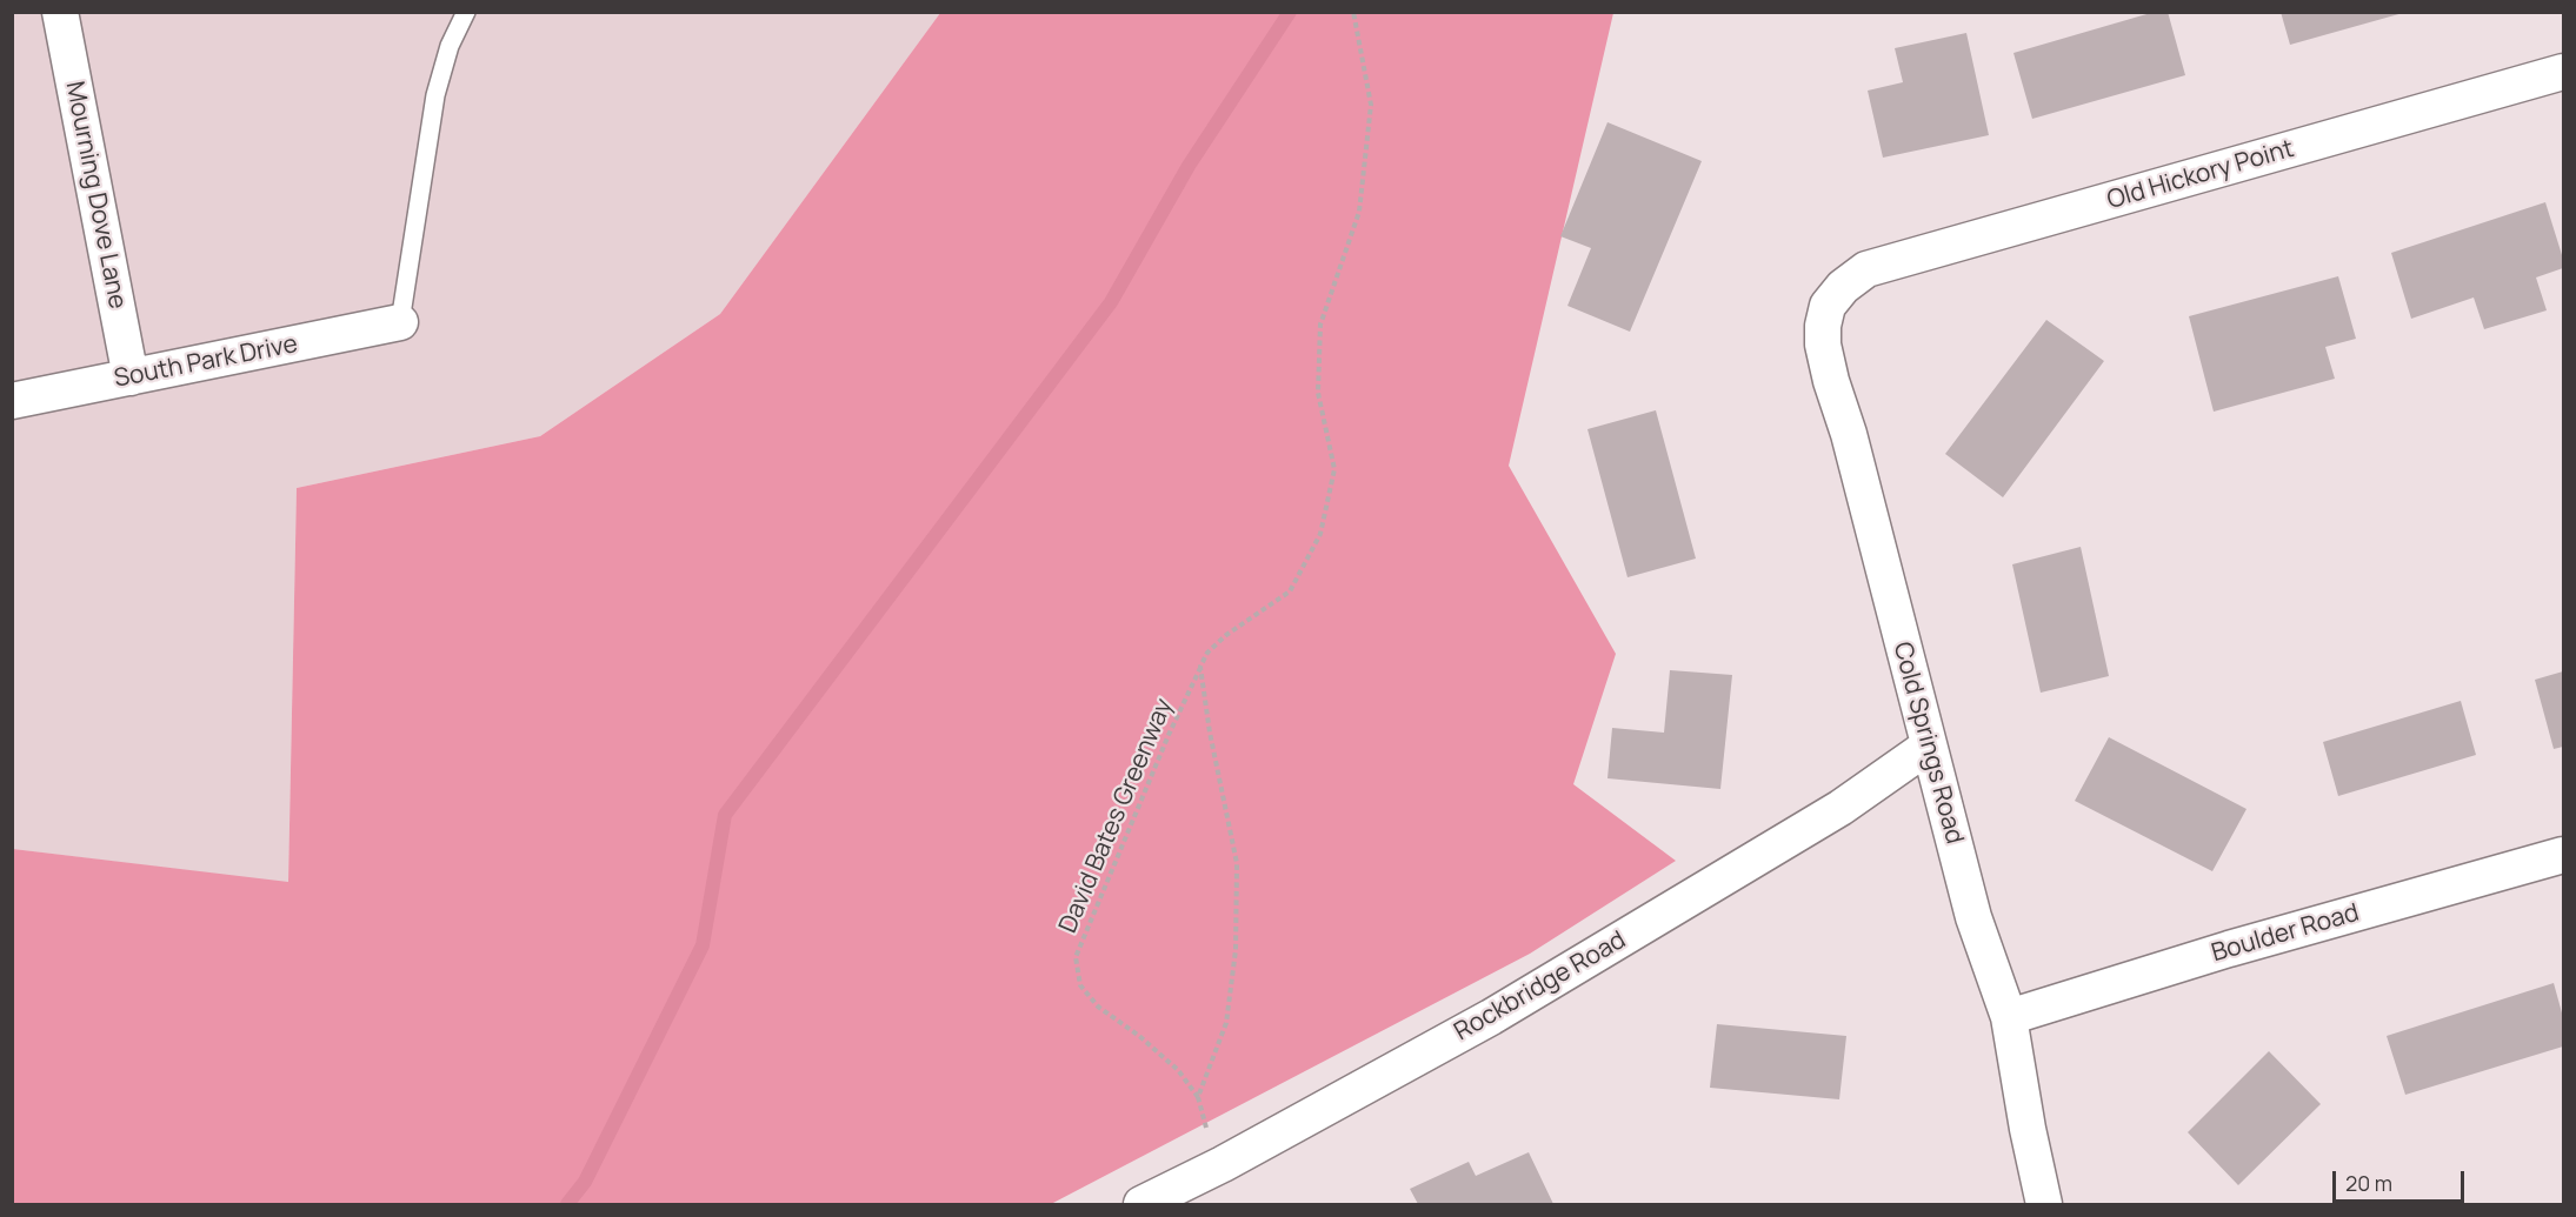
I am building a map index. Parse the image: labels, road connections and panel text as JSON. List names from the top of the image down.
{
  "streets": {
    "street": [
      "Old Hickory Point",
      "Mourning Dove Lane",
      "South Park Drive",
      "Cold Springs Road",
      "Boulder Road",
      "Rockbridge Road"
    ],
    "path": ["David Bates Greenway"]
  },
  "crossings": [
    ["Old Hickory Point", "Cold Springs Road"],
    ["Mourning Dove Lane", "South Park Drive"],
    ["Cold Springs Road", "Boulder Road"],
    ["Cold Springs Road", "Rockbridge Road"],
    ["David Bates Greenway", "Rockbridge Road"]
  ],
  "scale_bar": "20 m"
}
